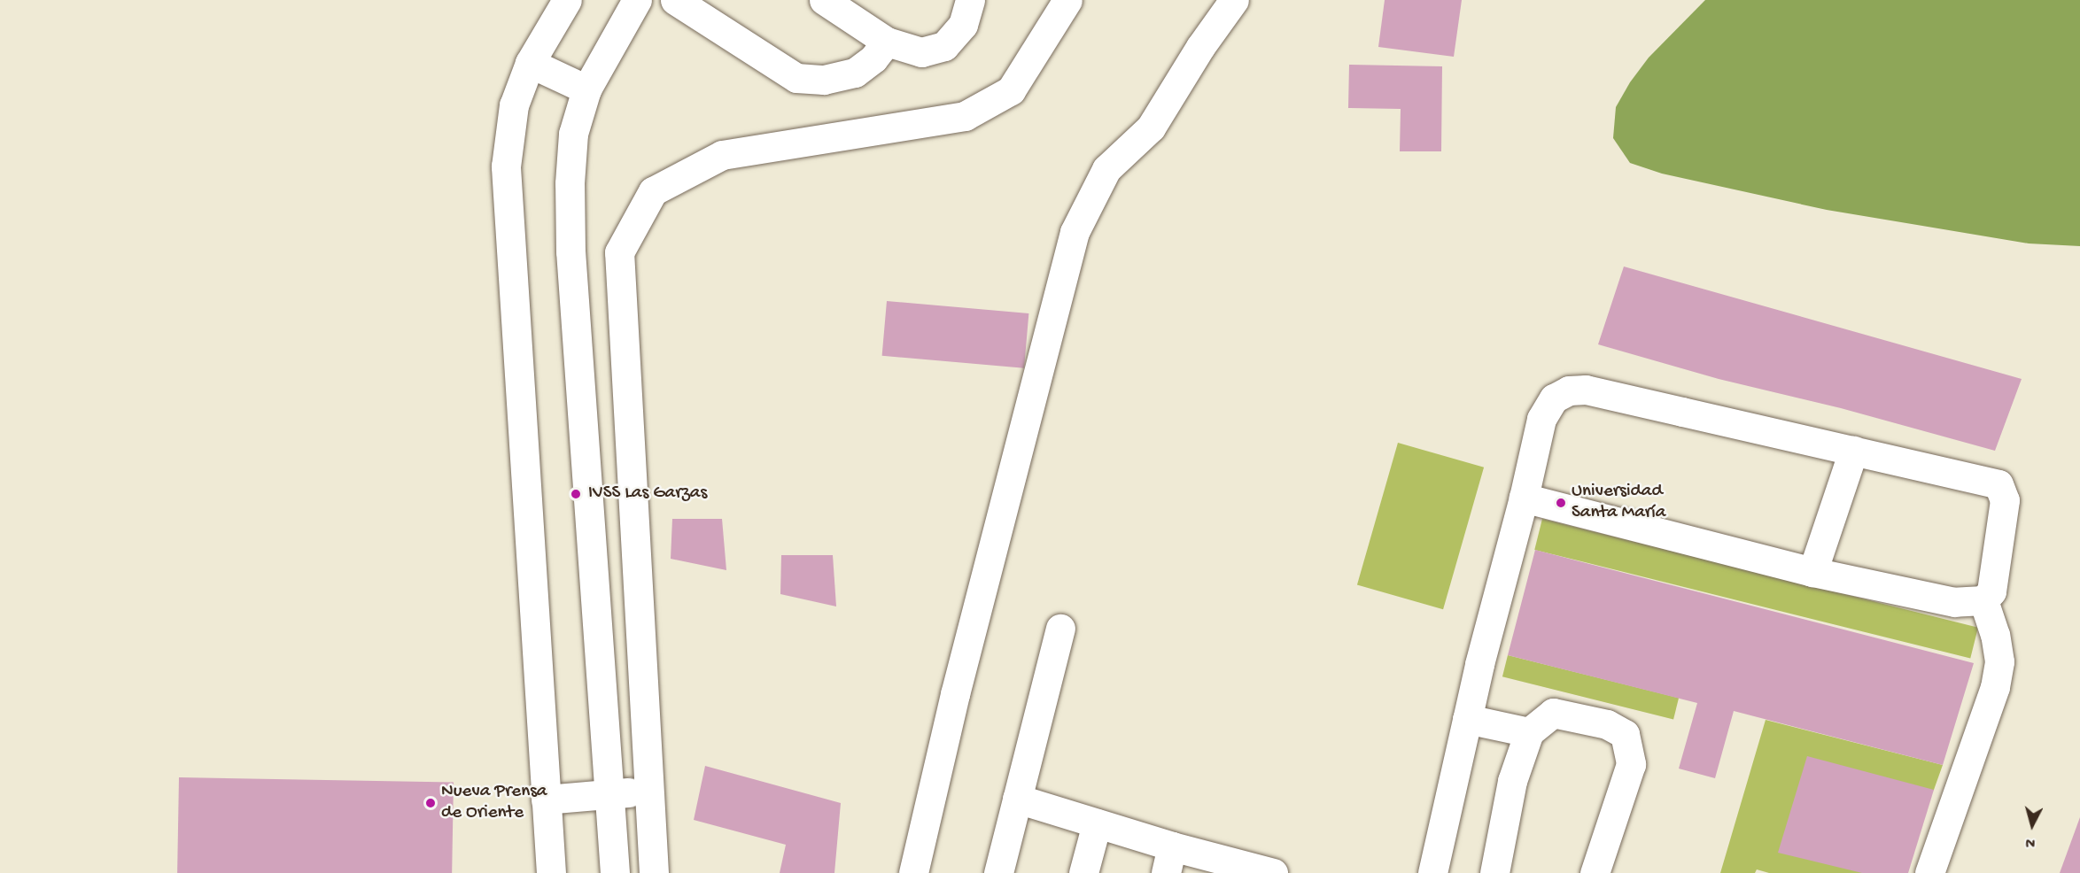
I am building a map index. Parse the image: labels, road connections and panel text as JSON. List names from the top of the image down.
{
  "places": ["IVSS Las Garzas", "Universidad Santa María", "Nueva Prensa de Oriente"],
  "north": "bottom"
}
